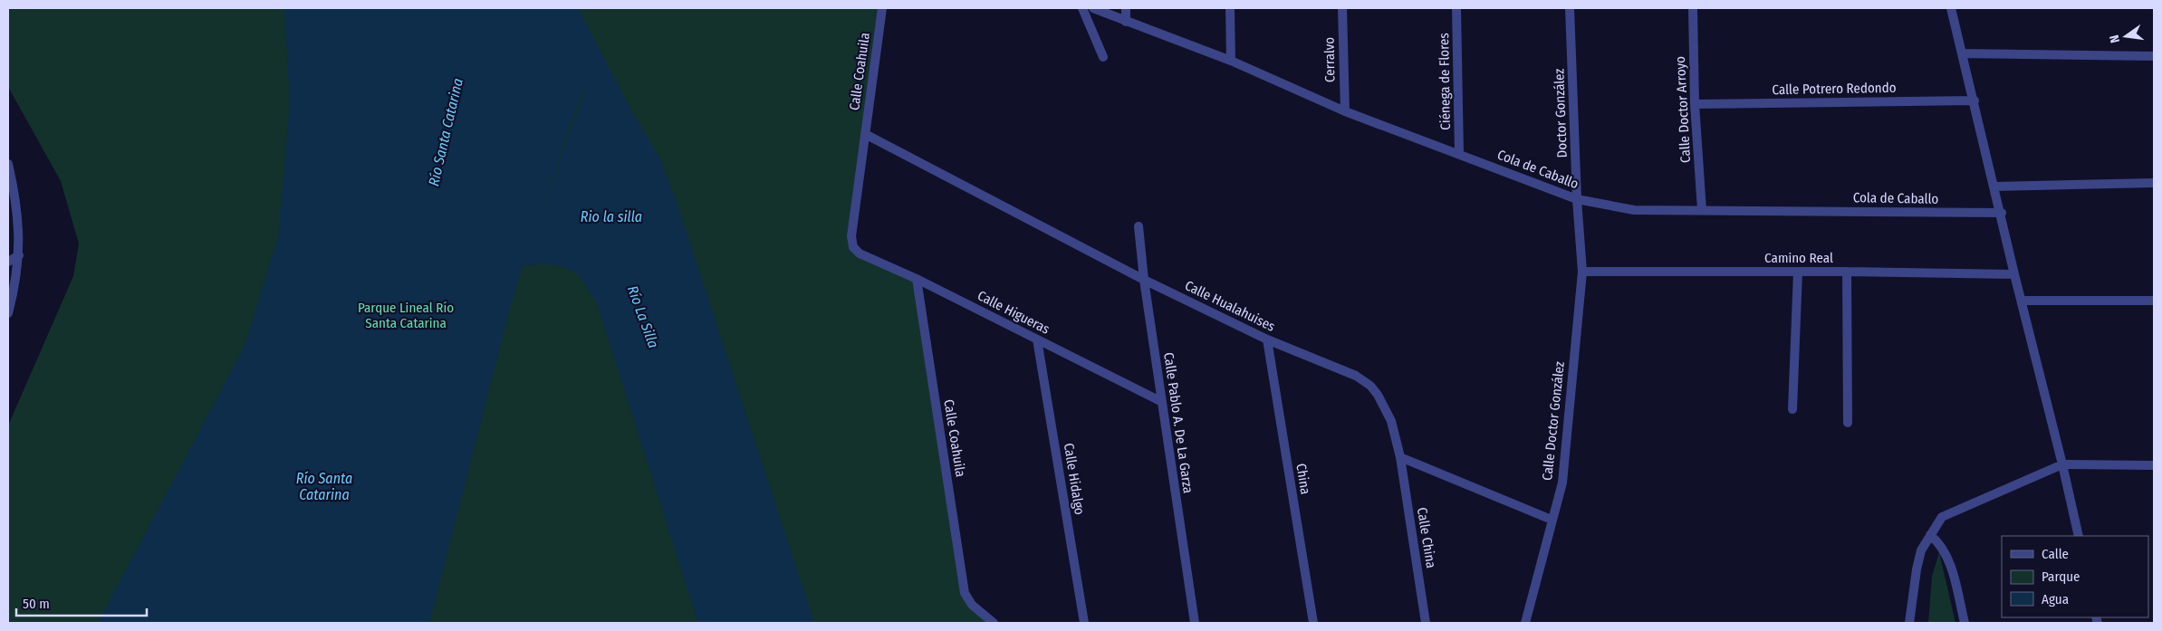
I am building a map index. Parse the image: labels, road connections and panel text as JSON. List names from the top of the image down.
{
  "streets": {
    "street": [
      "Cerralvo",
      "Calle Coahuila",
      "Ciénega de Flores",
      "Calle Potrero Redondo",
      "Calle Doctor Arroyo",
      "Doctor González",
      "Cola de Caballo",
      "Camino Real",
      "Calle Hualahuises",
      "Calle Higueras",
      "Calle Doctor González",
      "Calle Pablo A. De La Garza",
      "Calle Hidalgo",
      "China",
      "Calle China"
    ]
  },
  "crossings": [
    ["Cerralvo", "Cola de Caballo"],
    ["Calle Coahuila", "Calle Hualahuises"],
    ["Calle Coahuila", "Calle Higueras"],
    ["Ciénega de Flores", "Cola de Caballo"],
    ["Calle Potrero Redondo", "Calle Doctor Arroyo"],
    ["Calle Doctor Arroyo", "Cola de Caballo"],
    ["Doctor González", "Cola de Caballo"],
    ["Doctor González", "Camino Real"],
    ["Doctor González", "Calle Doctor González"],
    ["Camino Real", "Calle Doctor González"],
    ["Calle Hualahuises", "Calle Pablo A. De La Garza"],
    ["Calle Hualahuises", "China"],
    ["Calle Hualahuises", "Calle China"],
    ["Calle Higueras", "Calle Pablo A. De La Garza"],
    ["Calle Higueras", "Calle Hidalgo"]
  ],
  "water": ["Río Santa Catarina", "Rio la silla", "Río La Silla"],
  "parks": ["Parque Lineal Río Santa Catarina"],
  "legend": ["Calle", "Parque", "Agua"],
  "scale_bar": "50 m",
  "north": "left"
}
